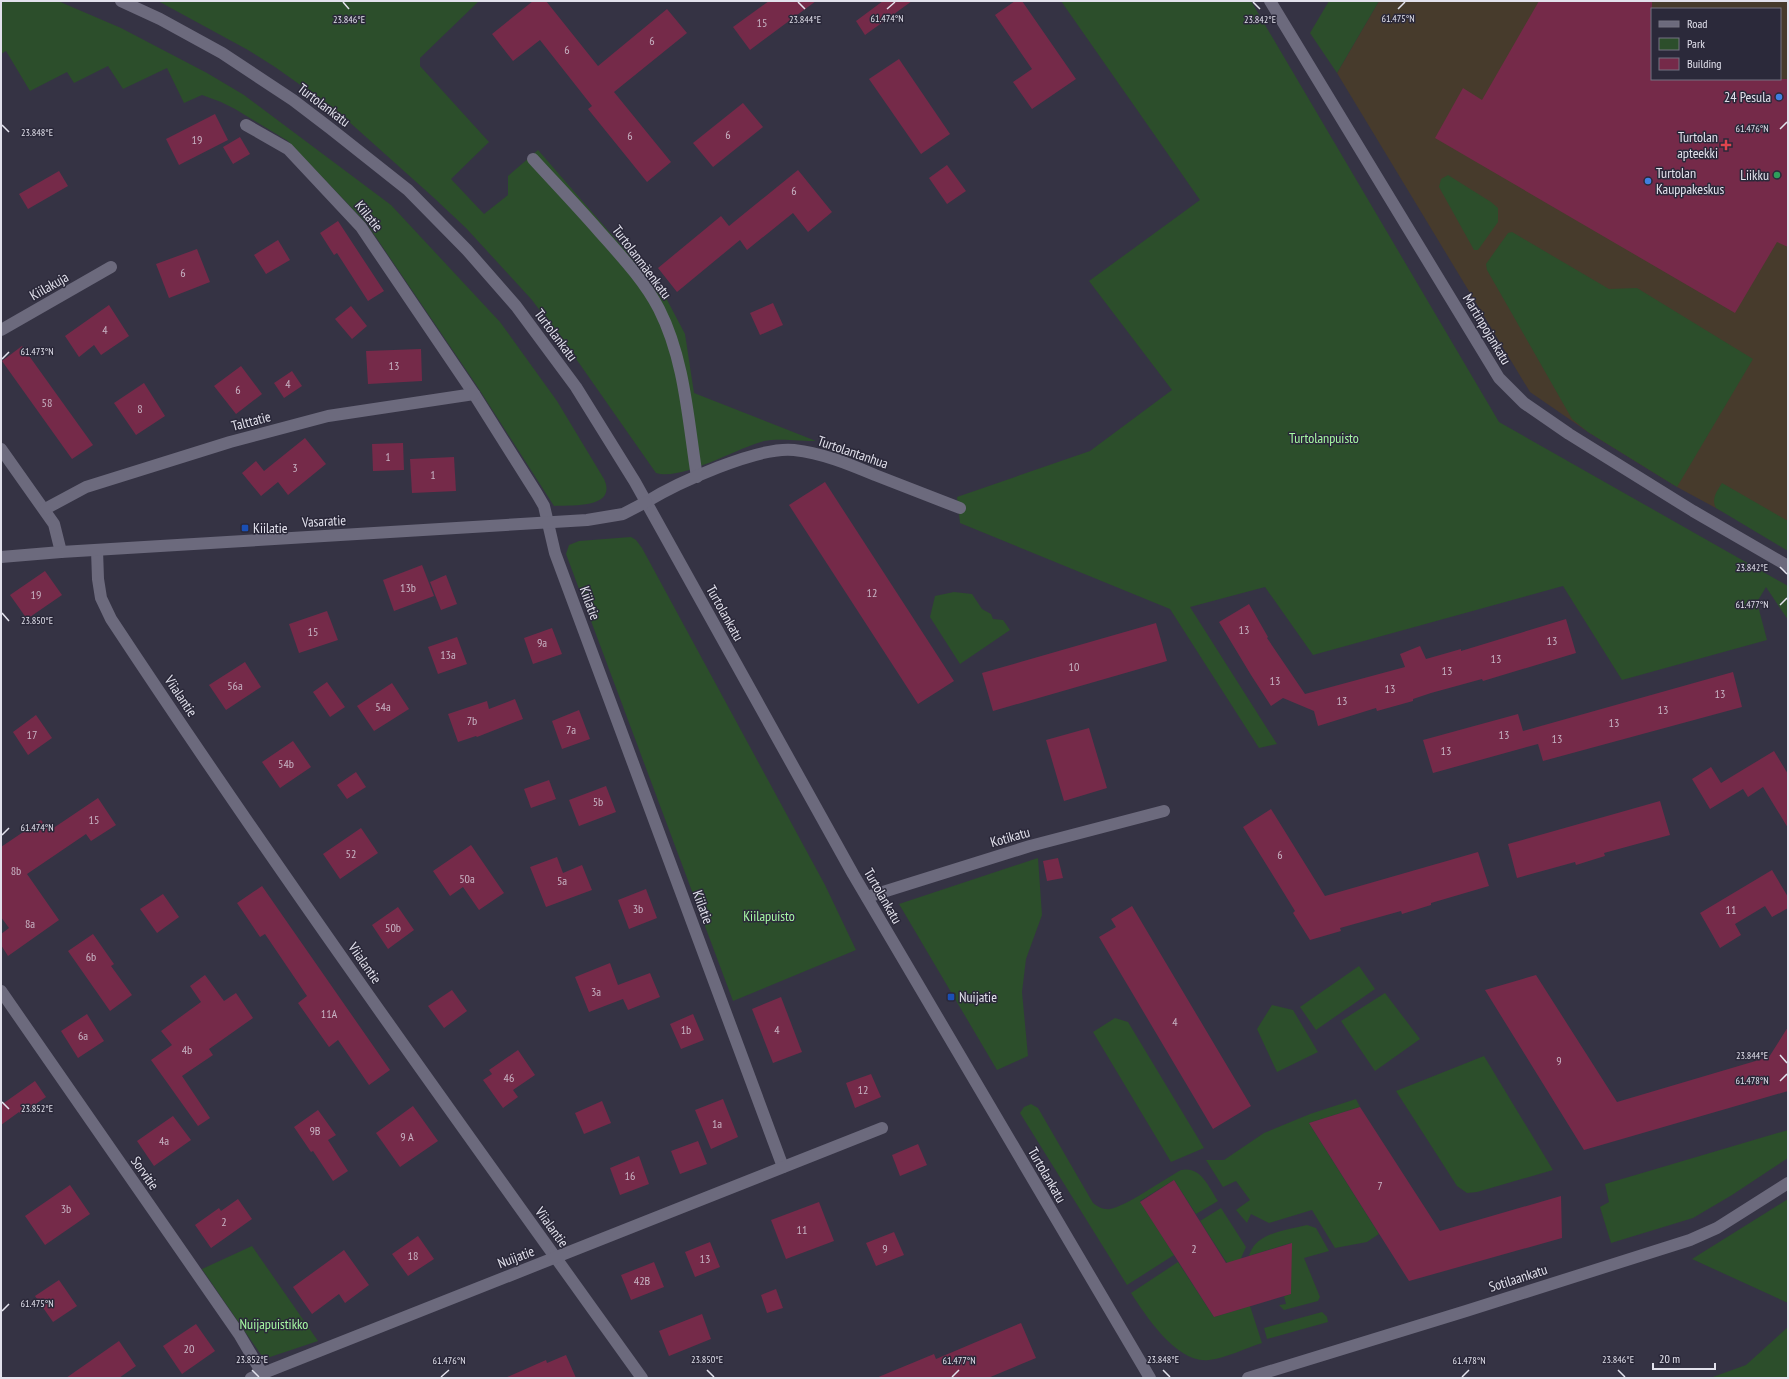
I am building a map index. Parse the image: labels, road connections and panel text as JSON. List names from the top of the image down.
{
  "streets": {
    "street": [
      "Turtolankatu",
      "Kiilatie",
      "Turtolanmäenkatu",
      "Kiilakuja",
      "Martinpojankatu",
      "Talttatie",
      "Turtolantanhua",
      "Vasaratie",
      "Viialantie",
      "Kotikatu",
      "Sorvitie",
      "Nuijatie",
      "Sotilaankatu"
    ]
  },
  "crossings": [
    ["Turtolankatu", "Turtolantanhua"],
    ["Turtolankatu", "Vasaratie"],
    ["Turtolankatu", "Kotikatu"],
    ["Kiilatie", "Talttatie"],
    ["Kiilatie", "Vasaratie"],
    ["Kiilatie", "Nuijatie"],
    ["Turtolanmäenkatu", "Turtolantanhua"],
    ["Turtolantanhua", "Vasaratie"],
    ["Vasaratie", "Viialantie"],
    ["Viialantie", "Nuijatie"],
    ["Sorvitie", "Nuijatie"]
  ],
  "parks": ["Turtolanpuisto", "Kiilapuisto", "Nuijapuistikko"],
  "places": {
    "other": ["24 Pesula", "Liikku", "Turtolan Kauppakeskus"],
    "health": ["Turtolan apteekki"],
    "transit": ["Kiilatie", "Nuijatie"]
  },
  "house_numbers": [
    "15",
    "6",
    "6",
    "6",
    "6",
    "19",
    "6",
    "6",
    "4",
    "13",
    "4",
    "6",
    "58",
    "8",
    "1",
    "3",
    "1",
    "13b",
    "12",
    "19",
    "13",
    "15",
    "13",
    "9a",
    "13a",
    "13",
    "10",
    "13",
    "13",
    "56a",
    "13",
    "13",
    "13",
    "54a",
    "13",
    "7b",
    "13",
    "7a",
    "17",
    "13",
    "13",
    "13",
    "54b",
    "5b",
    "15",
    "52",
    "6",
    "8b",
    "50a",
    "5a",
    "3b",
    "11",
    "8a",
    "50b",
    "6b",
    "3a",
    "11A",
    "4",
    "1b",
    "4",
    "6a",
    "4b",
    "9",
    "46",
    "12",
    "1a",
    "9B",
    "9 A",
    "4a",
    "16",
    "7",
    "3b",
    "2",
    "11",
    "9",
    "2",
    "18",
    "13",
    "42B",
    "20"
  ],
  "legend": ["Road", "Park", "Building"],
  "scale_bar": "20 m",
  "coordinates": [
    "61.474°N",
    "61.475°N",
    "23.846°E",
    "23.844°E",
    "23.842°E",
    "61.476°N",
    "23.848°E",
    "61.473°N",
    "61.477°N",
    "23.850°E",
    "61.478°N",
    "23.852°E"
  ]
}
